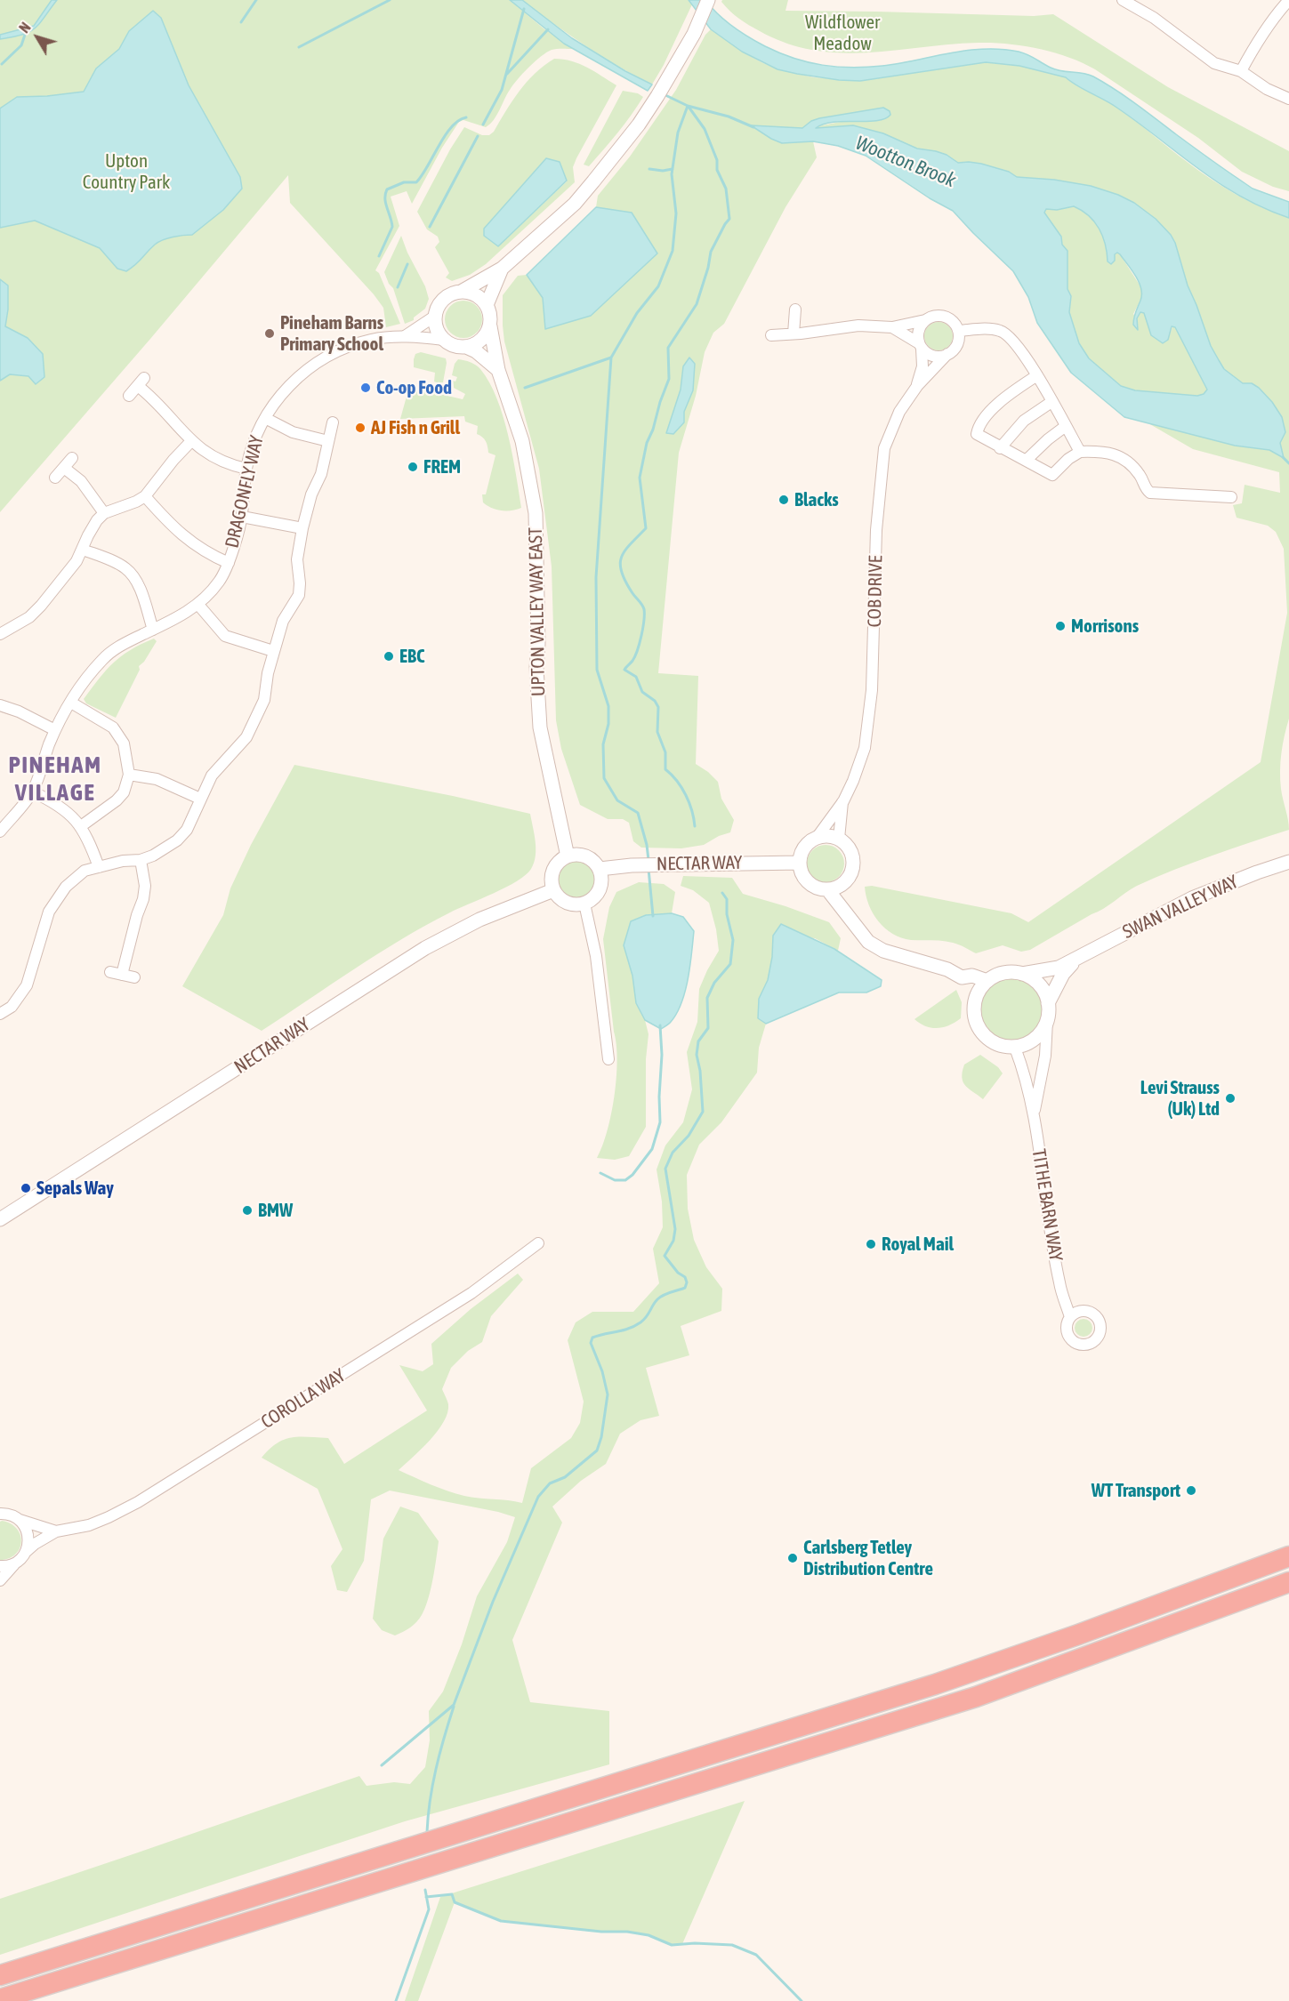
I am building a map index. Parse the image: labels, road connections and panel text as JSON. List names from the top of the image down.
{
  "streets": {
    "street": [
      "DRAGONFLY WAY",
      "COB DRIVE",
      "UPTON VALLEY WAY EAST",
      "NECTAR WAY",
      "SWAN VALLEY WAY",
      "TITHE BARN WAY",
      "COROLLA WAY"
    ]
  },
  "crossings": [
    ["DRAGONFLY WAY", "UPTON VALLEY WAY EAST"],
    ["COB DRIVE", "NECTAR WAY"],
    ["UPTON VALLEY WAY EAST", "NECTAR WAY"],
    ["SWAN VALLEY WAY", "TITHE BARN WAY"]
  ],
  "districts": ["PINEHAM VILLAGE"],
  "water": ["Wootton Brook"],
  "parks": ["Wildflower Meadow", "Upton Country Park"],
  "places": [
    "Pineham Barns Primary School",
    "Co-op Food",
    "AJ Fish n Grill",
    "FREM",
    "Blacks",
    "Morrisons",
    "EBC",
    "Levi Strauss (Uk) Ltd",
    "Sepals Way",
    "BMW",
    "Royal Mail",
    "WT Transport",
    "Carlsberg Tetley Distribution Centre"
  ],
  "north": "top left"
}
